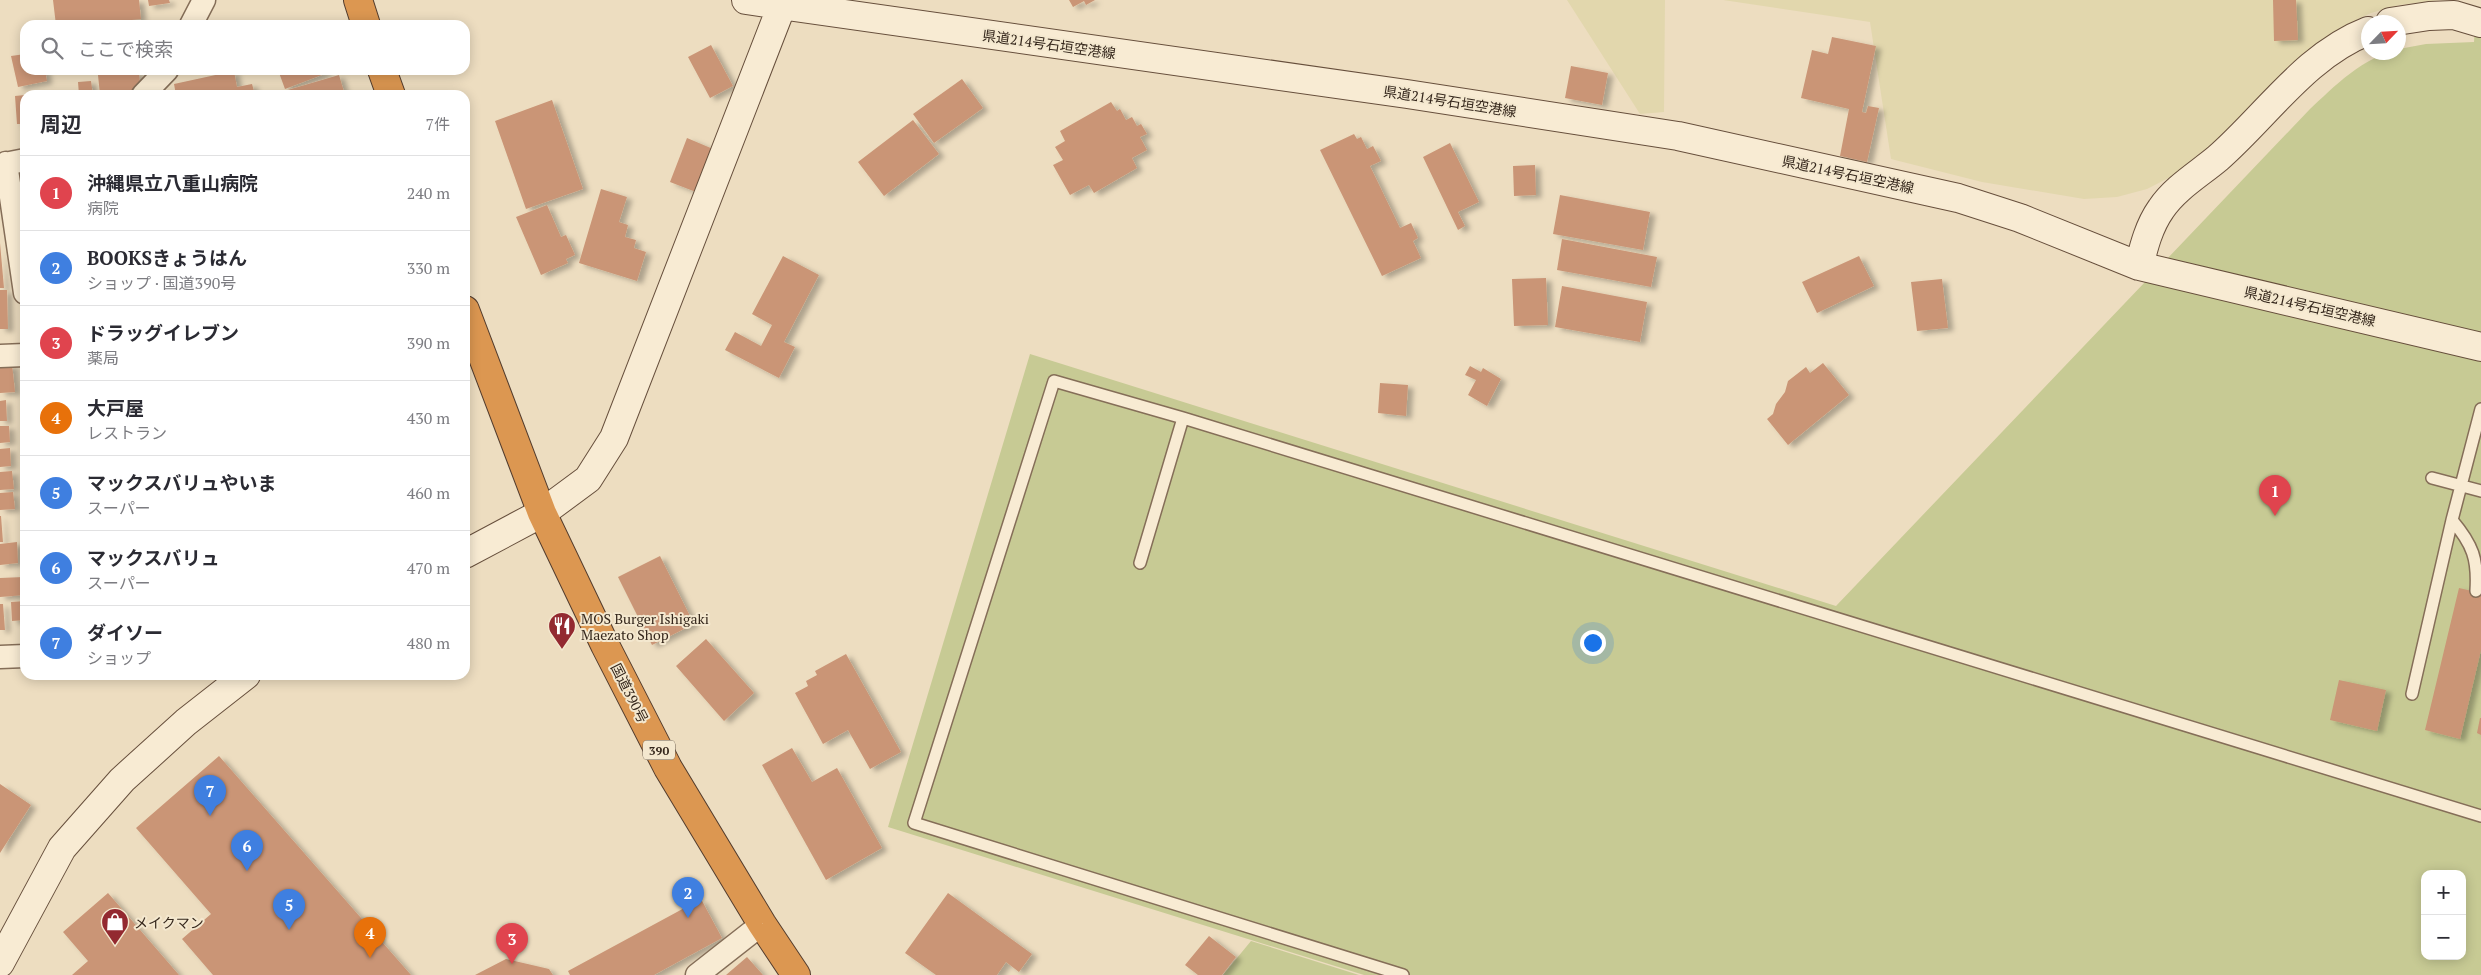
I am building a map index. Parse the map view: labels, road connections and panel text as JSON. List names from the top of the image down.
{
  "streets": {
    "highway": ["国道390号", "390"],
    "main road": ["県道214号石垣空港線"]
  },
  "places": {
    "restaurant": ["MOS Burger Ishigaki Maezato Shop"],
    "shop": ["メイクマン"]
  },
  "north": "top right",
  "page": {
    "search": "ここで検索",
    "heading": ["周辺", "7件"],
    "list": [
      {
        "mark": "1",
        "name": "沖縄県立八重山病院",
        "note": "病院",
        "value": "240 m"
      },
      {
        "mark": "2",
        "name": "BOOKSきょうはん",
        "note": "ショップ · 国道390号",
        "value": "330 m"
      },
      {
        "mark": "3",
        "name": "ドラッグイレブン",
        "note": "薬局",
        "value": "390 m"
      },
      {
        "mark": "4",
        "name": "大戸屋",
        "note": "レストラン",
        "value": "430 m"
      },
      {
        "mark": "5",
        "name": "マックスバリュやいま",
        "note": "スーパー",
        "value": "460 m"
      },
      {
        "mark": "6",
        "name": "マックスバリュ",
        "note": "スーパー",
        "value": "470 m"
      },
      {
        "mark": "7",
        "name": "ダイソー",
        "note": "ショップ",
        "value": "480 m"
      }
    ],
    "pins": [
      "1",
      "7",
      "6",
      "2",
      "5",
      "4",
      "3"
    ],
    "map_buttons": ["+", "−"]
  }
}
